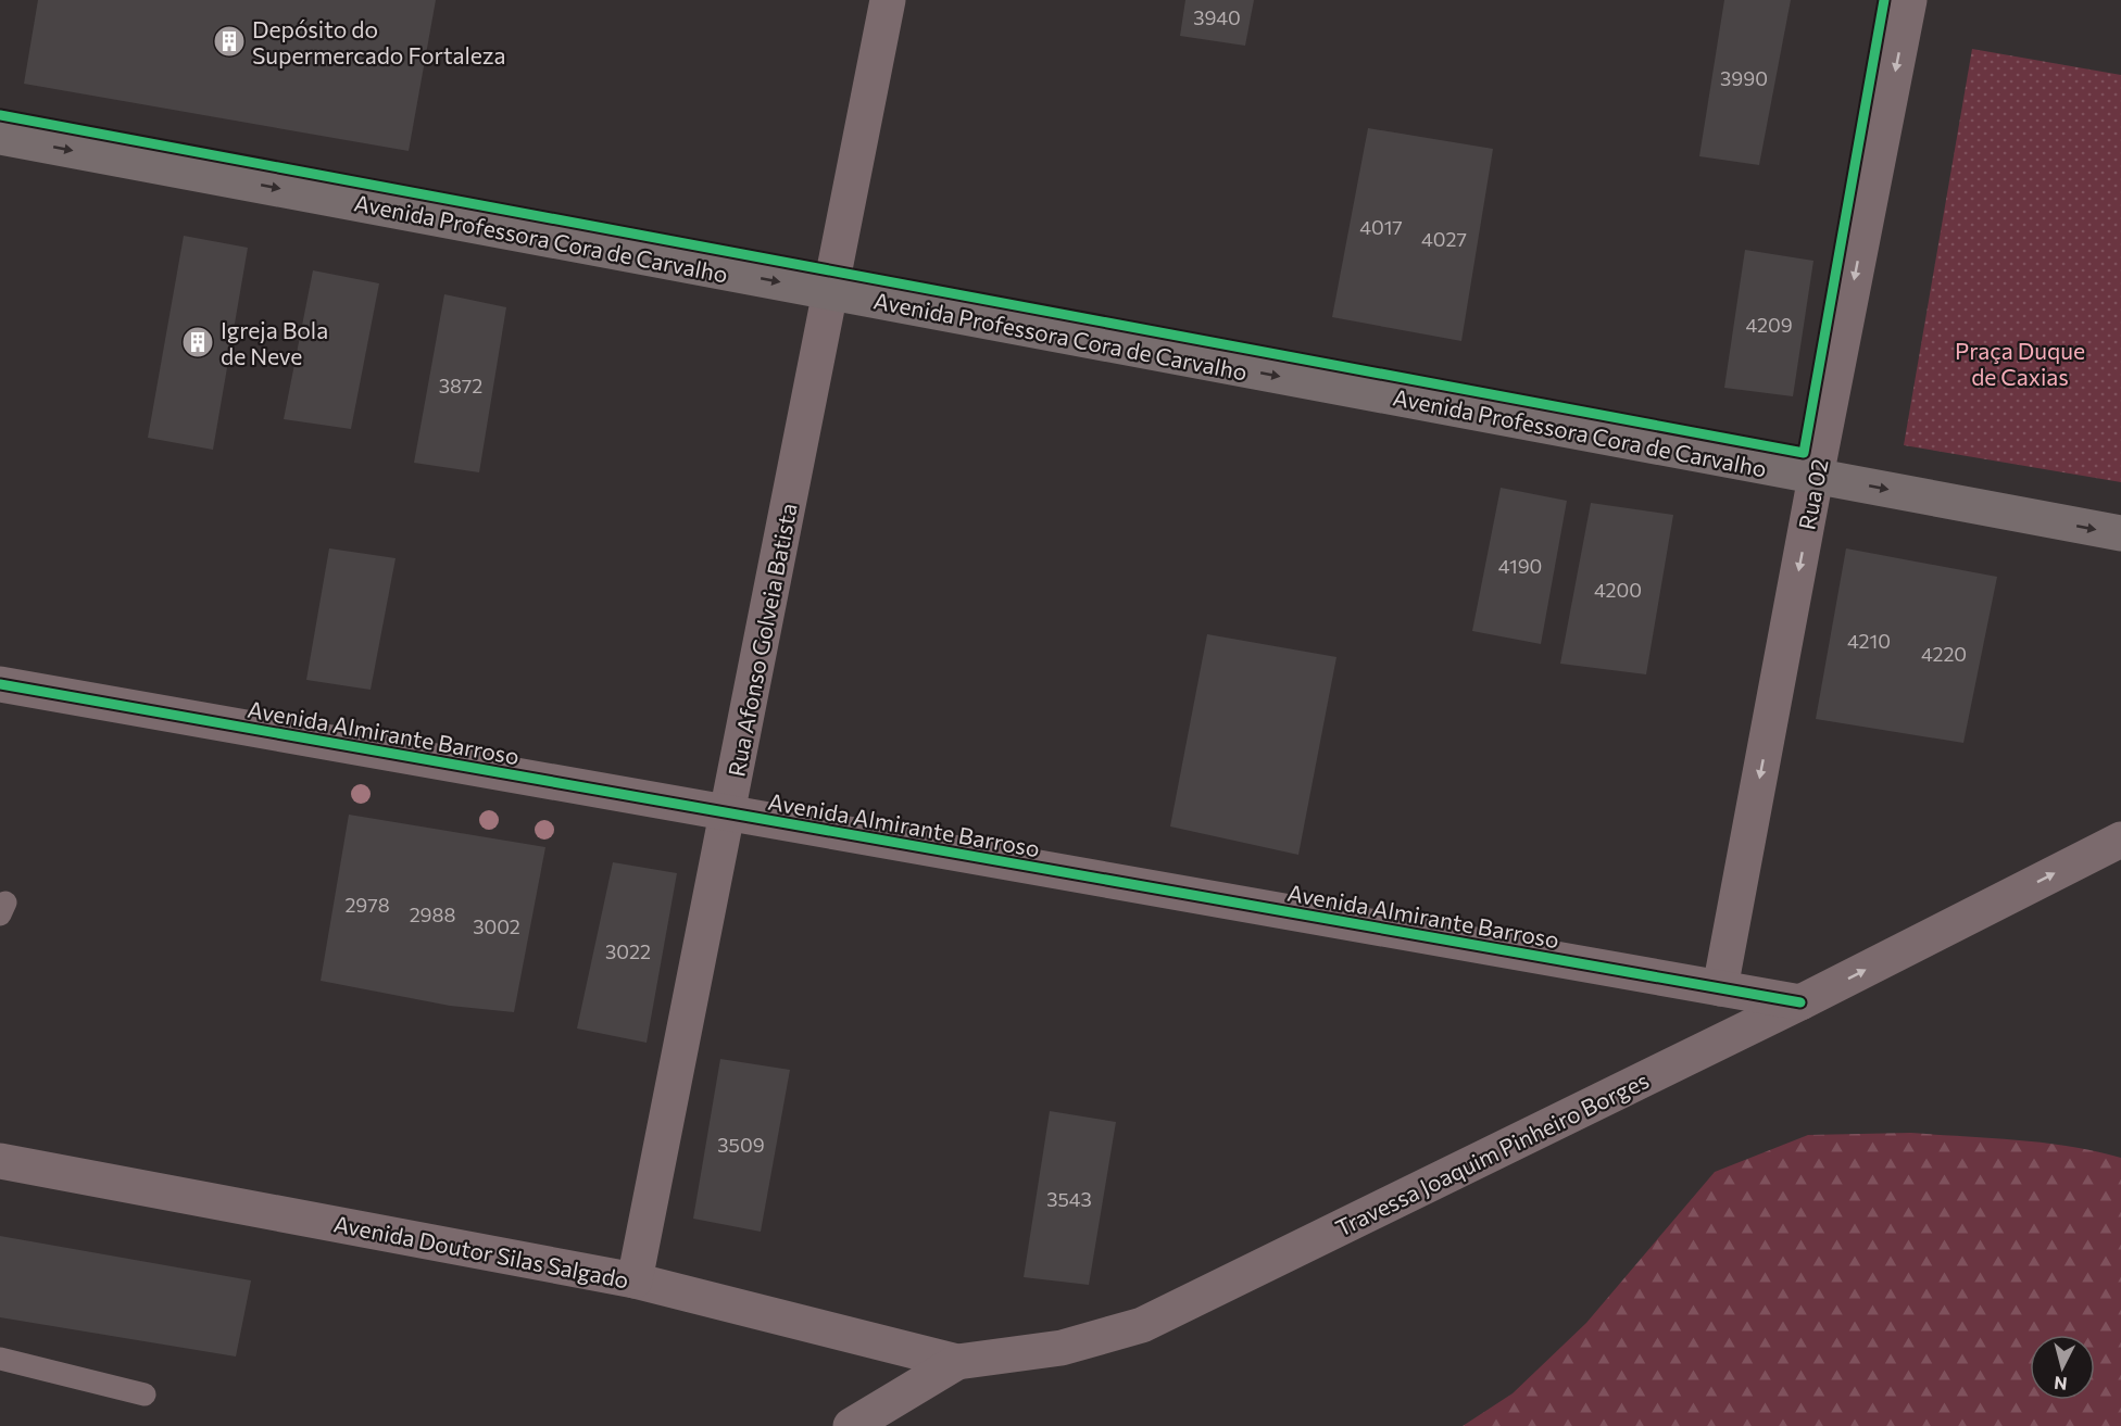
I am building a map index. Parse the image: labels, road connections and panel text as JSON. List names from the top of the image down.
{
  "streets": {
    "main road": ["Avenida Professora Cora de Carvalho"],
    "street": [
      "Rua 02",
      "Rua Afonso Golveia Batista",
      "Avenida Almirante Barroso",
      "Travessa Joaquim Pinheiro Borges",
      "Avenida Doutor Silas Salgado"
    ]
  },
  "crossings": [
    ["Avenida Professora Cora de Carvalho", "Rua 02"],
    ["Avenida Professora Cora de Carvalho", "Rua Afonso Golveia Batista"],
    ["Rua 02", "Avenida Almirante Barroso"],
    ["Rua Afonso Golveia Batista", "Avenida Almirante Barroso"],
    ["Rua Afonso Golveia Batista", "Avenida Doutor Silas Salgado"],
    ["Avenida Almirante Barroso", "Travessa Joaquim Pinheiro Borges"],
    ["Travessa Joaquim Pinheiro Borges", "Avenida Doutor Silas Salgado"]
  ],
  "one_way": ["Avenida Professora Cora de Carvalho", "Rua 02"],
  "parks": ["Praça Duque de Caxias"],
  "places": {
    "building": ["Depósito do Supermercado Fortaleza", "Igreja Bola de Neve"]
  },
  "house_numbers": [
    "3940",
    "3990",
    "4017",
    "4027",
    "4209",
    "3872",
    "4190",
    "4200",
    "4210",
    "4220",
    "2978",
    "2988",
    "3002",
    "3022",
    "3509",
    "3543"
  ],
  "north": "bottom"
}
